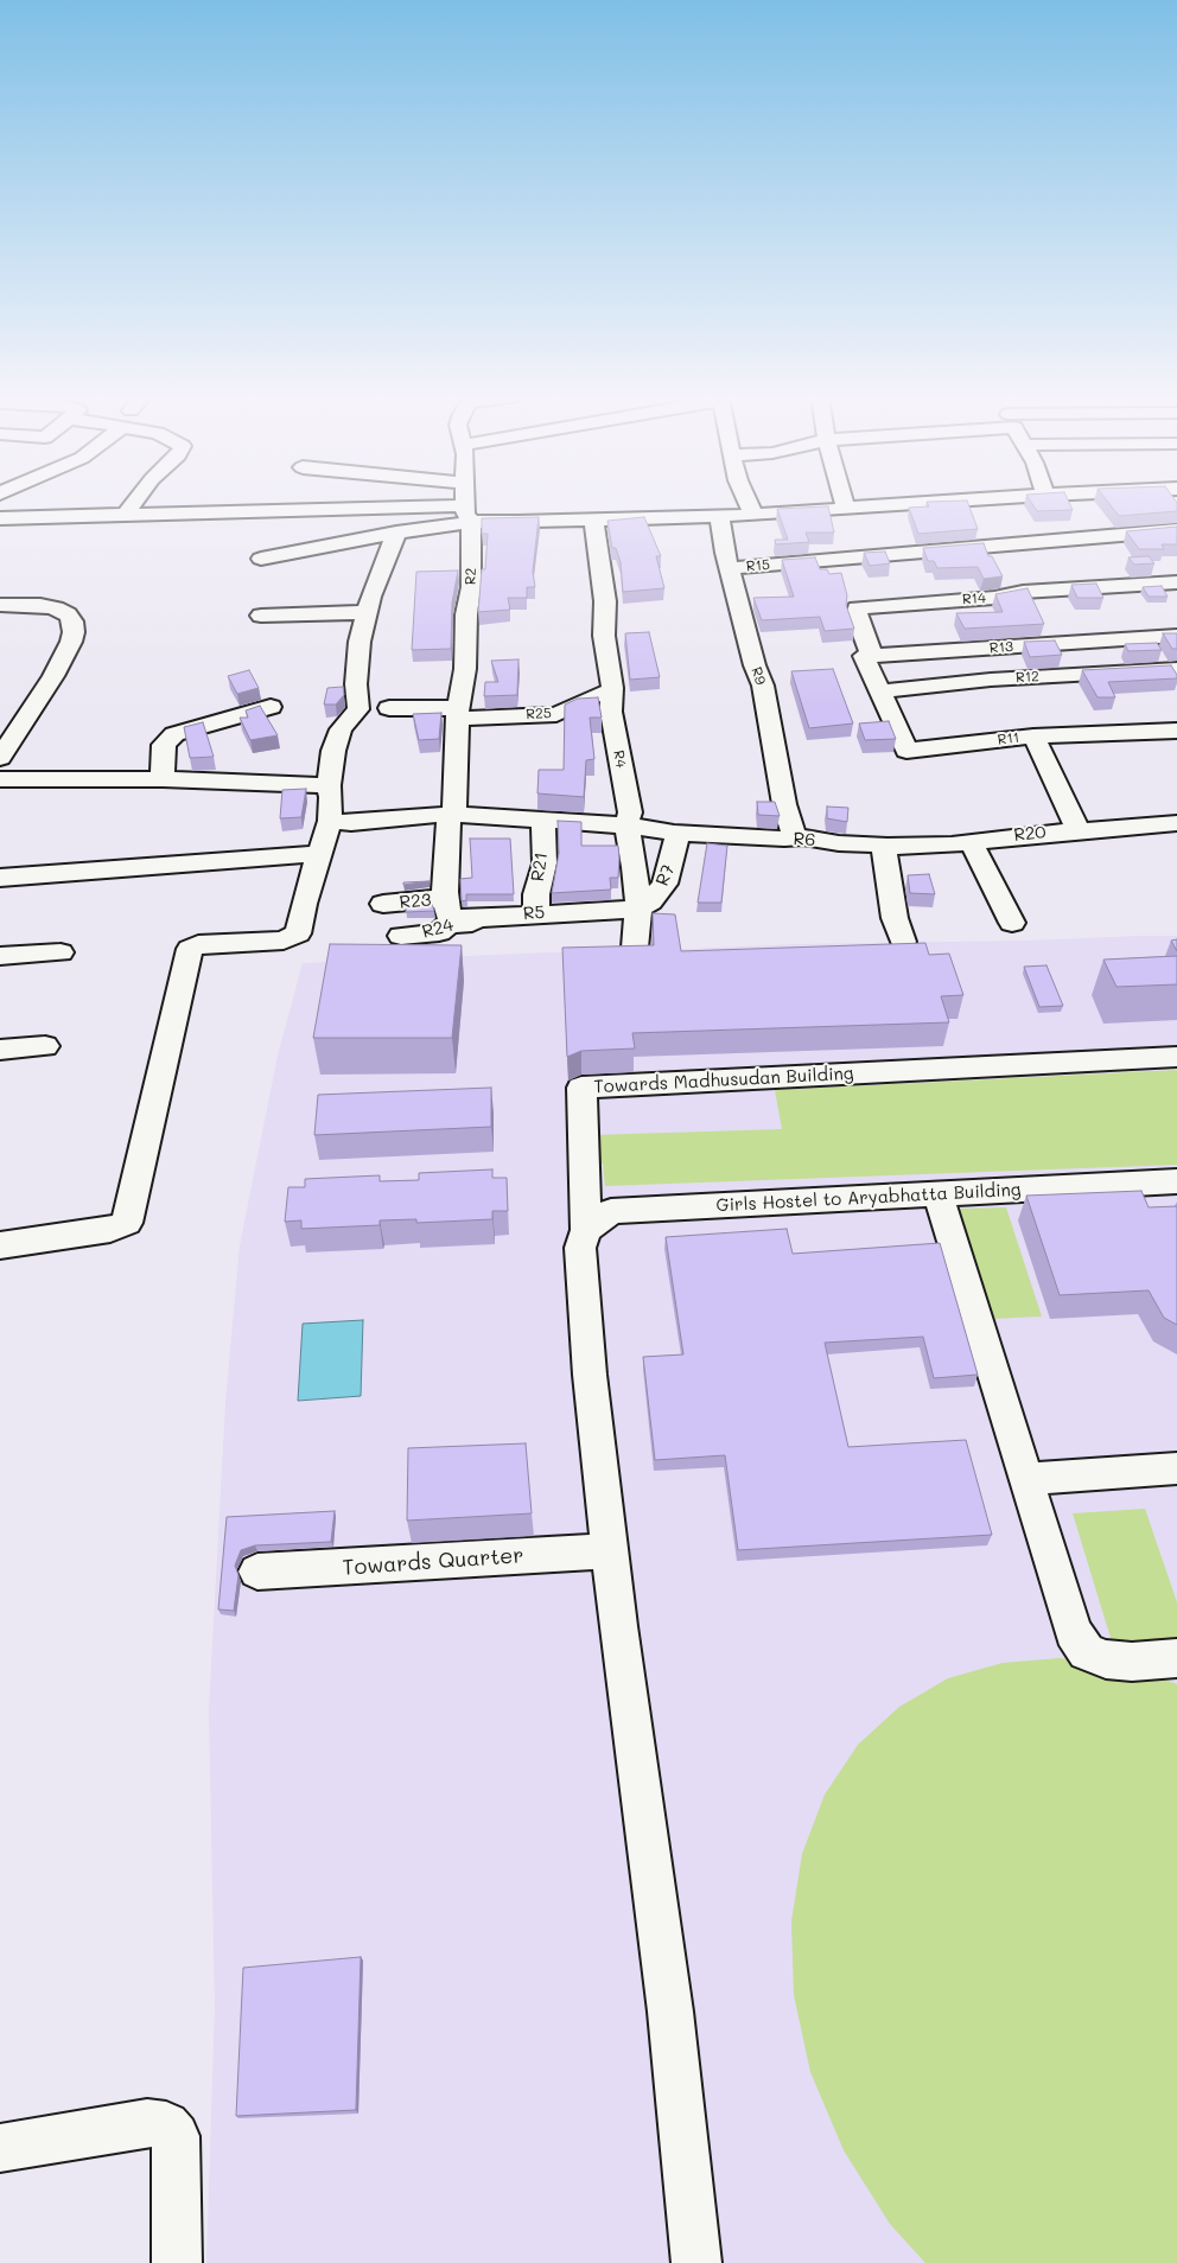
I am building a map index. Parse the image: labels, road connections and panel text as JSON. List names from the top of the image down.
{
  "streets": {
    "street": [
      "R15",
      "R2",
      "R14",
      "R13",
      "R9",
      "R12",
      "R25",
      "R11",
      "R4",
      "R20",
      "R6",
      "R21",
      "R7",
      "R23",
      "R5",
      "R24",
      "Towards Madhusudan Building",
      "Girls Hostel to Aryabhatta Building",
      "Towards Quarter"
    ]
  },
  "crossings": [
    ["R15", "R9"],
    ["R2", "R25"],
    ["R14", "R13"],
    ["R9", "R6"],
    ["R12", "R11"],
    ["R25", "R4"],
    ["R4", "R6"],
    ["R20", "R6"],
    ["R6", "R7"],
    ["R21", "R5"],
    ["R7", "R5"],
    ["R23", "R24"],
    ["R5", "R24"],
    ["Towards Madhusudan Building", "Girls Hostel to Aryabhatta Building"]
  ]
}
